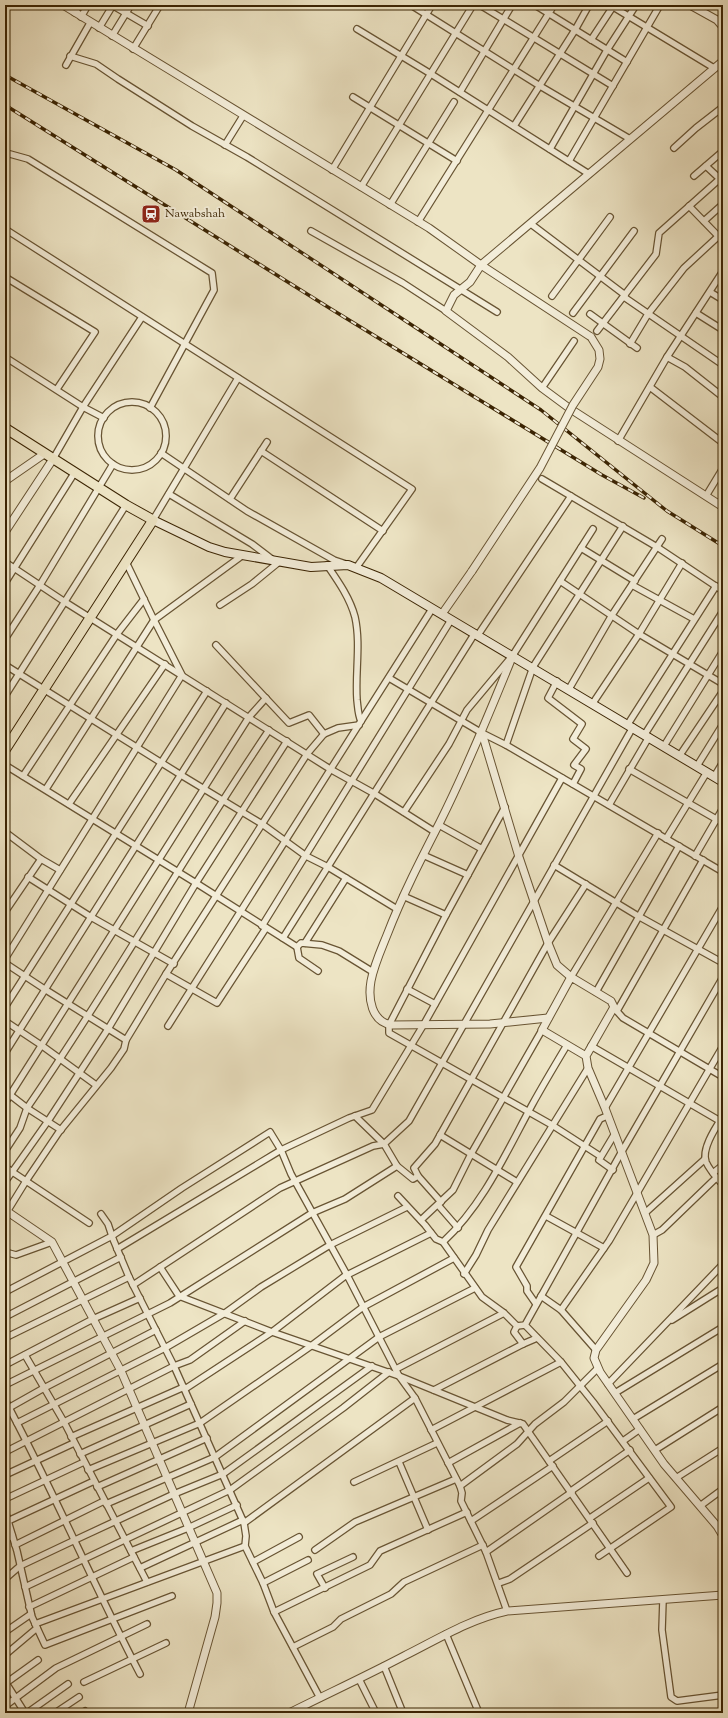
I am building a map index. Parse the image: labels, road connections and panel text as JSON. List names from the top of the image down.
{
  "places": {
    "station": ["Nawabshah"]
  }
}
